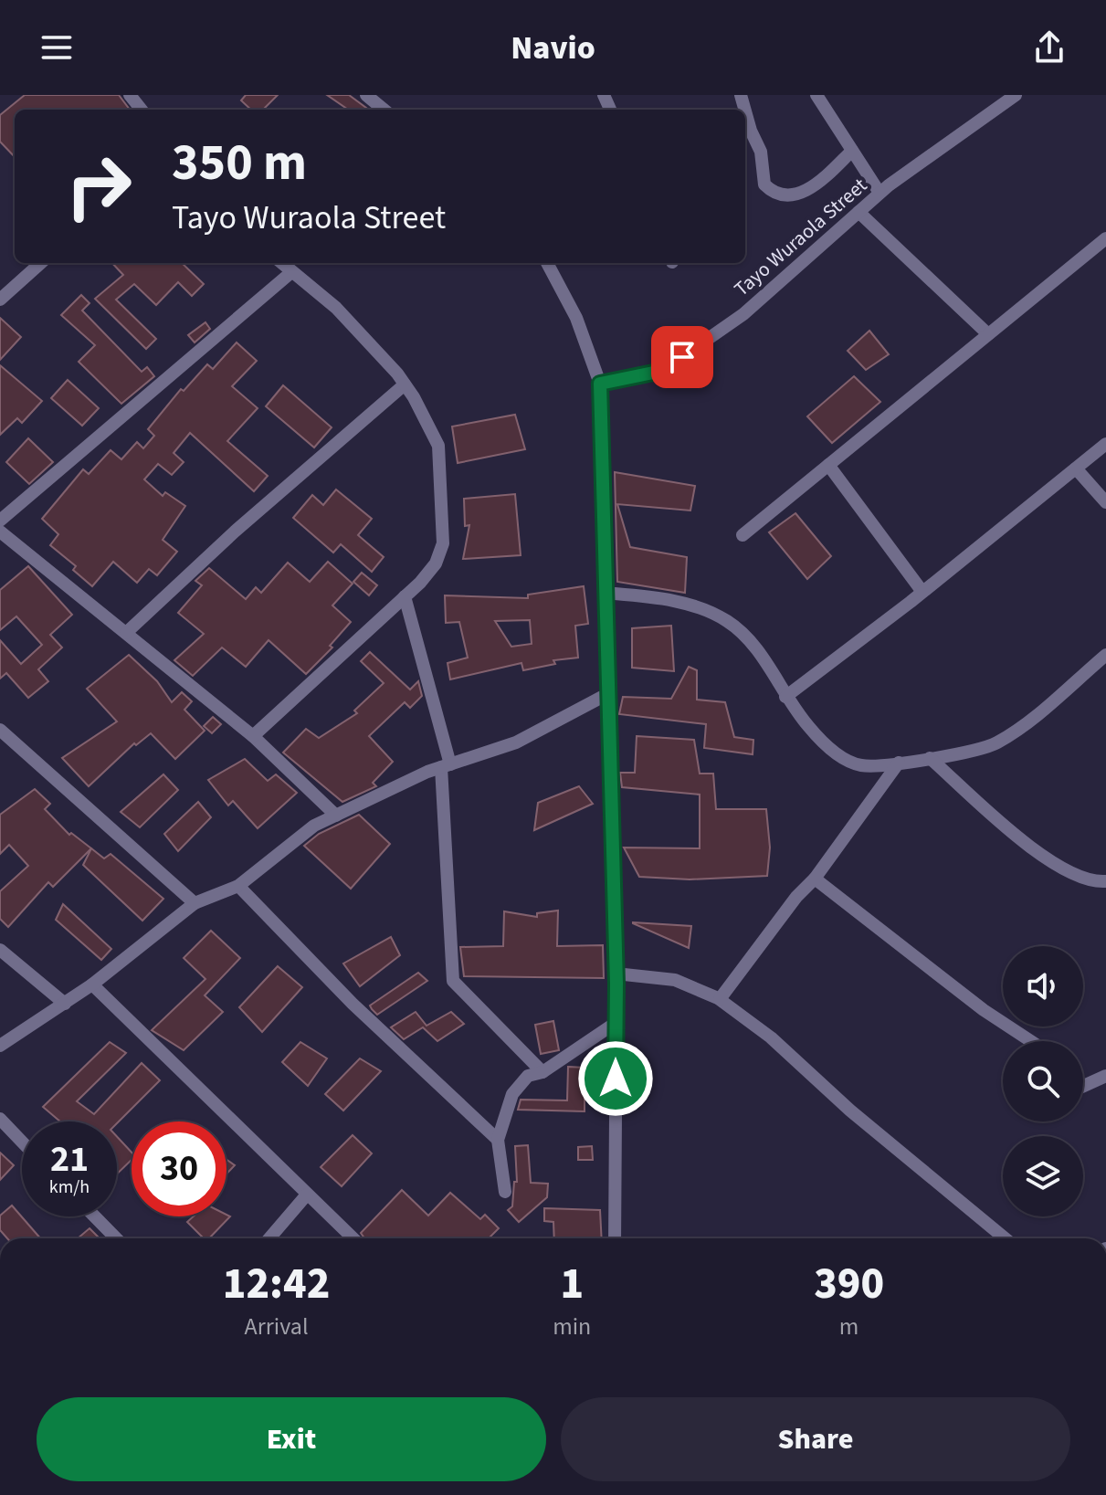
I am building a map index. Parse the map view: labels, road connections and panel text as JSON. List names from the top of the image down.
{
  "streets": {
    "street": ["Tayo Wuraola Street"]
  },
  "page": {
    "header": "Navio",
    "turn": ["350 m", "Tayo Wuraola Street"],
    "speed": "21 km/h",
    "limit": "30",
    "eta": [
      "12:42",
      "Arrival",
      "1",
      "min",
      "390",
      "m"
    ],
    "buttons": ["Exit", "Share"]
  }
}
